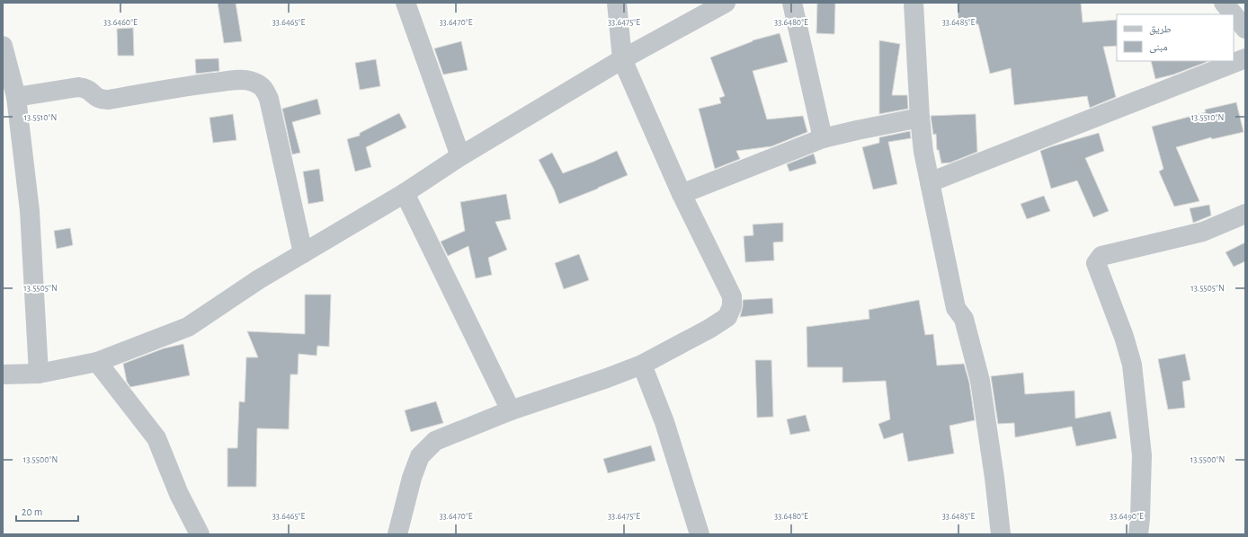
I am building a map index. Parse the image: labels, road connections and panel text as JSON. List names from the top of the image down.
{
  "legend": ["طريق", "مبنى"],
  "scale_bar": "20 m",
  "coordinates": [
    "33.6460°E",
    "33.6465°E",
    "33.6470°E",
    "33.6475°E",
    "33.6480°E",
    "33.6485°E",
    "13.5510°N",
    "13.5505°N",
    "13.5500°N",
    "33.6490°E"
  ]
}
